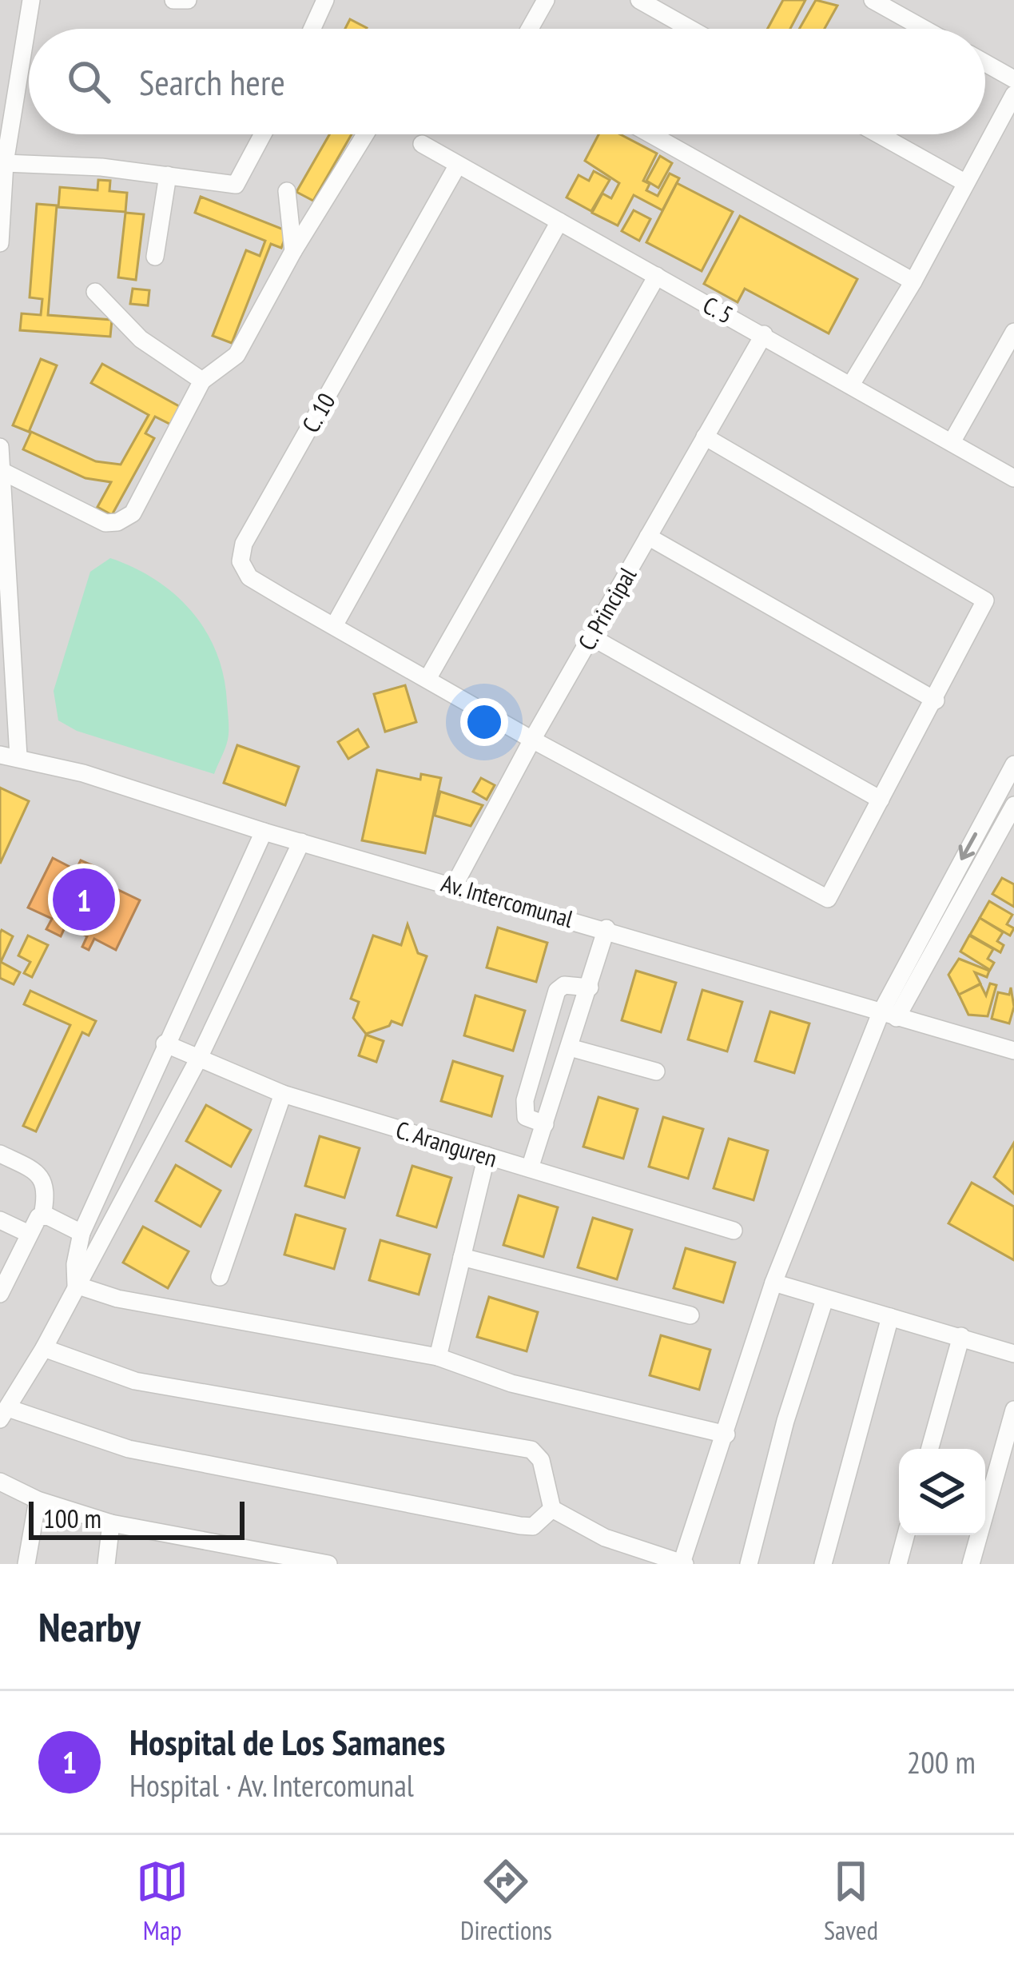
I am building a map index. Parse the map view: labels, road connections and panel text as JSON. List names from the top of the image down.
{
  "streets": {
    "street": [
      "C. 5",
      "C. 10",
      "C. Principal",
      "Av. Intercomunal",
      "C. Aranguren"
    ]
  },
  "crossings": [
    ["C. 5", "C. 10"],
    ["C. 5", "C. Principal"],
    ["C. Principal", "Av. Intercomunal"]
  ],
  "scale_bar": "100 m",
  "page": {
    "search": "Search here",
    "pins": "1",
    "scale": "100 m",
    "heading": "Nearby",
    "list": [
      {
        "mark": "1",
        "name": "Hospital de Los Samanes",
        "note": "Hospital · Av. Intercomunal",
        "value": "200 m"
      }
    ],
    "nav": ["Map", "Directions", "Saved"]
  }
}
